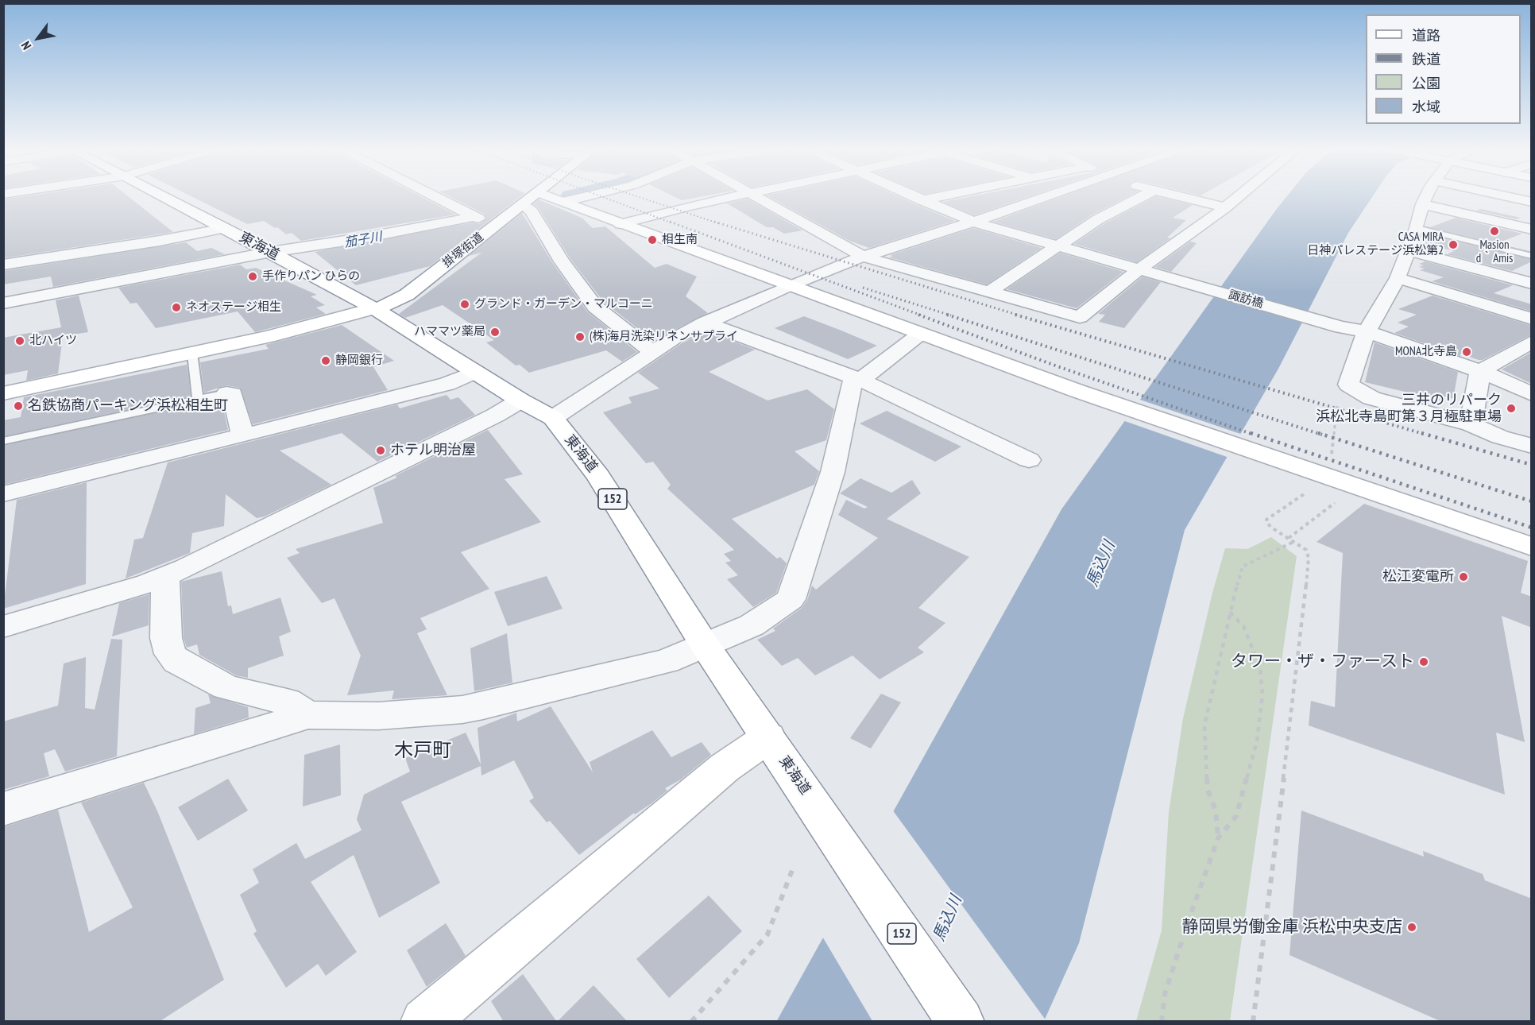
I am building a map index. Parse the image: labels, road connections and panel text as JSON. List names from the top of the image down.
{
  "streets": {
    "main road": ["東海道", "掛塚街道", "152"],
    "street": ["諏訪橋"]
  },
  "crossings": [
    ["東海道", "掛塚街道"]
  ],
  "districts": ["木戸町"],
  "water": ["茄子川", "馬込川"],
  "places": [
    "Masion d｀Amis",
    "相生南",
    "CASA MIRA 日神パレステージ浜松第2",
    "手作りパン ひらの",
    "グランド・ガーデン・マルコーニ",
    "ネオステージ相生",
    "ハママツ薬局",
    "(株)海月洗染リネンサプライ",
    "北ハイツ",
    "MONA北寺島",
    "静岡銀行",
    "名鉄協商パーキング浜松相生町",
    "三井のリパーク 浜松北寺島町第３月極駐車場",
    "ホテル明治屋",
    "松江変電所",
    "タワー・ザ・ファースト",
    "静岡県労働金庫 浜松中央支店"
  ],
  "legend": [
    "道路",
    "鉄道",
    "公園",
    "水域"
  ],
  "north": "bottom left"
}
